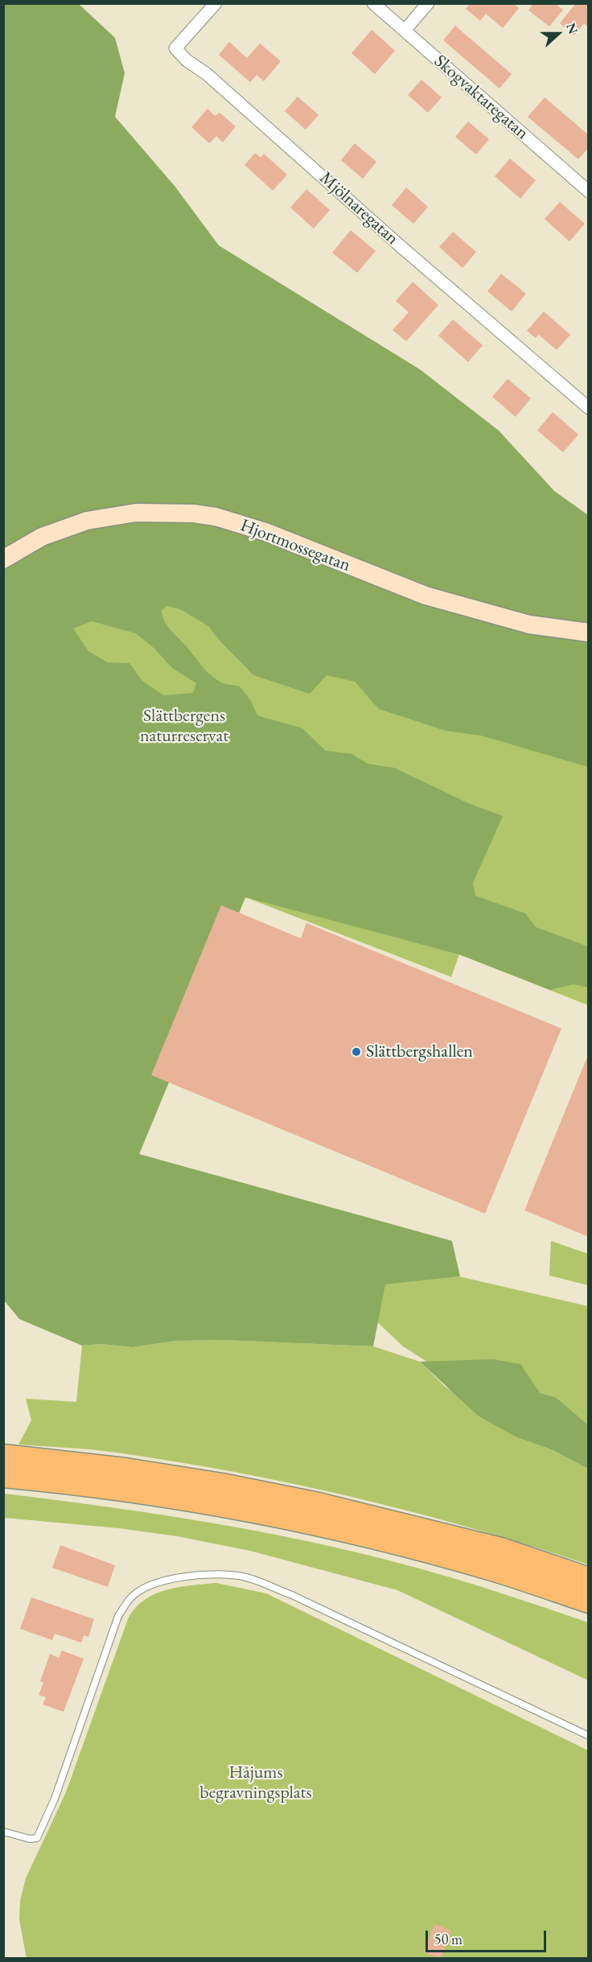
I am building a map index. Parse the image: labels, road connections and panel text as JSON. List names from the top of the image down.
{
  "streets": {
    "street": ["Skogvaktaregatan", "Mjölnaregatan", "Hjortmossegatan"]
  },
  "parks": ["Slättbergens naturreservat", "Håjums begravningsplats"],
  "places": ["Slättbergshallen"],
  "scale_bar": "50 m",
  "north": "right"
}
